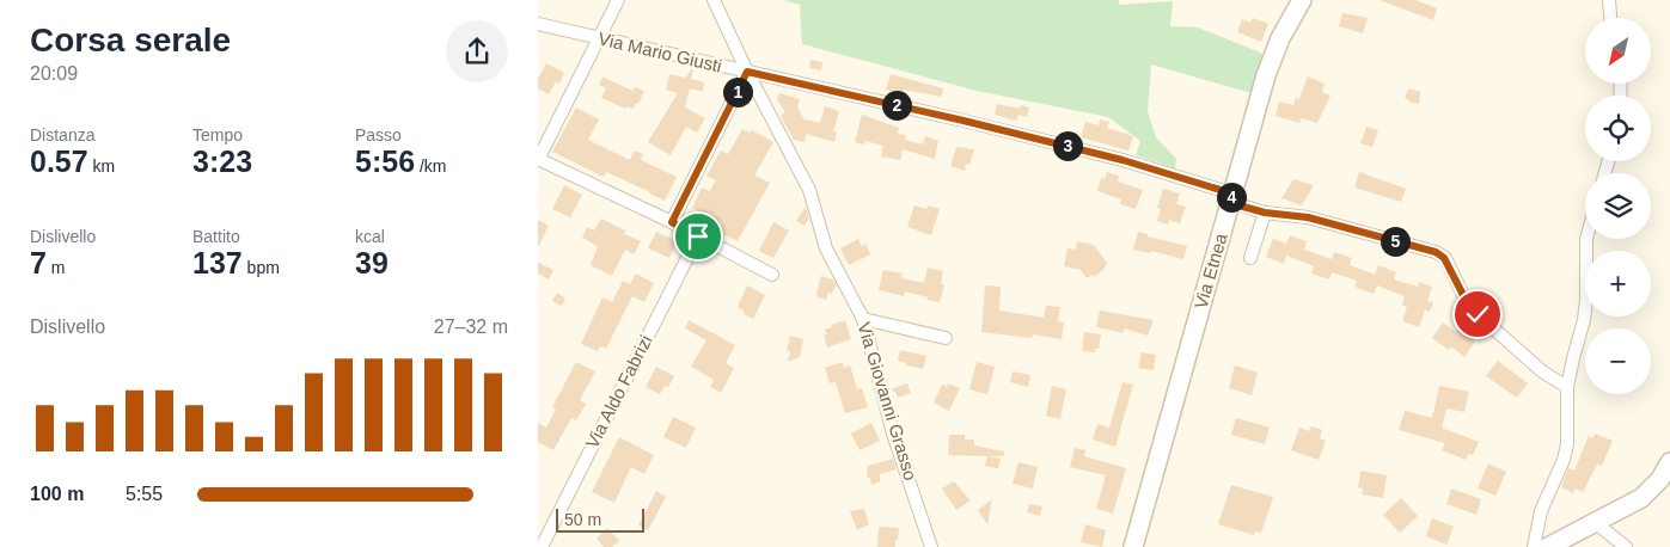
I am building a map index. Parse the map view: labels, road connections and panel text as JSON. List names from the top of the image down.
{
  "streets": {
    "main road": ["Via Etnea"],
    "street": ["Via Mario Giusti", "Via Aldo Fabrizi", "Via Giovanni Grasso"]
  },
  "crossings": [
    ["Via Mario Giusti", "Via Etnea"],
    ["Via Mario Giusti", "Via Giovanni Grasso"]
  ],
  "scale_bar": "50 m",
  "north": "bottom left",
  "page": {
    "heading": ["Corsa serale", "20:09"],
    "map_buttons": ["+", "−"],
    "pins": [
      "1",
      "2",
      "3",
      "4",
      "5"
    ],
    "stats": [
      ["Distanza", "0.57 km"],
      ["Tempo", "3:23"],
      ["Passo", "5:56 /km"],
      ["Dislivello", "7 m"],
      ["Battito", "137 bpm"],
      ["kcal", "39"]
    ],
    "chart": ["Dislivello", "27–32 m"],
    "list": [
      {
        "name": "100 m",
        "note": "5:55"
      }
    ],
    "scale": "50 m"
  }
}
